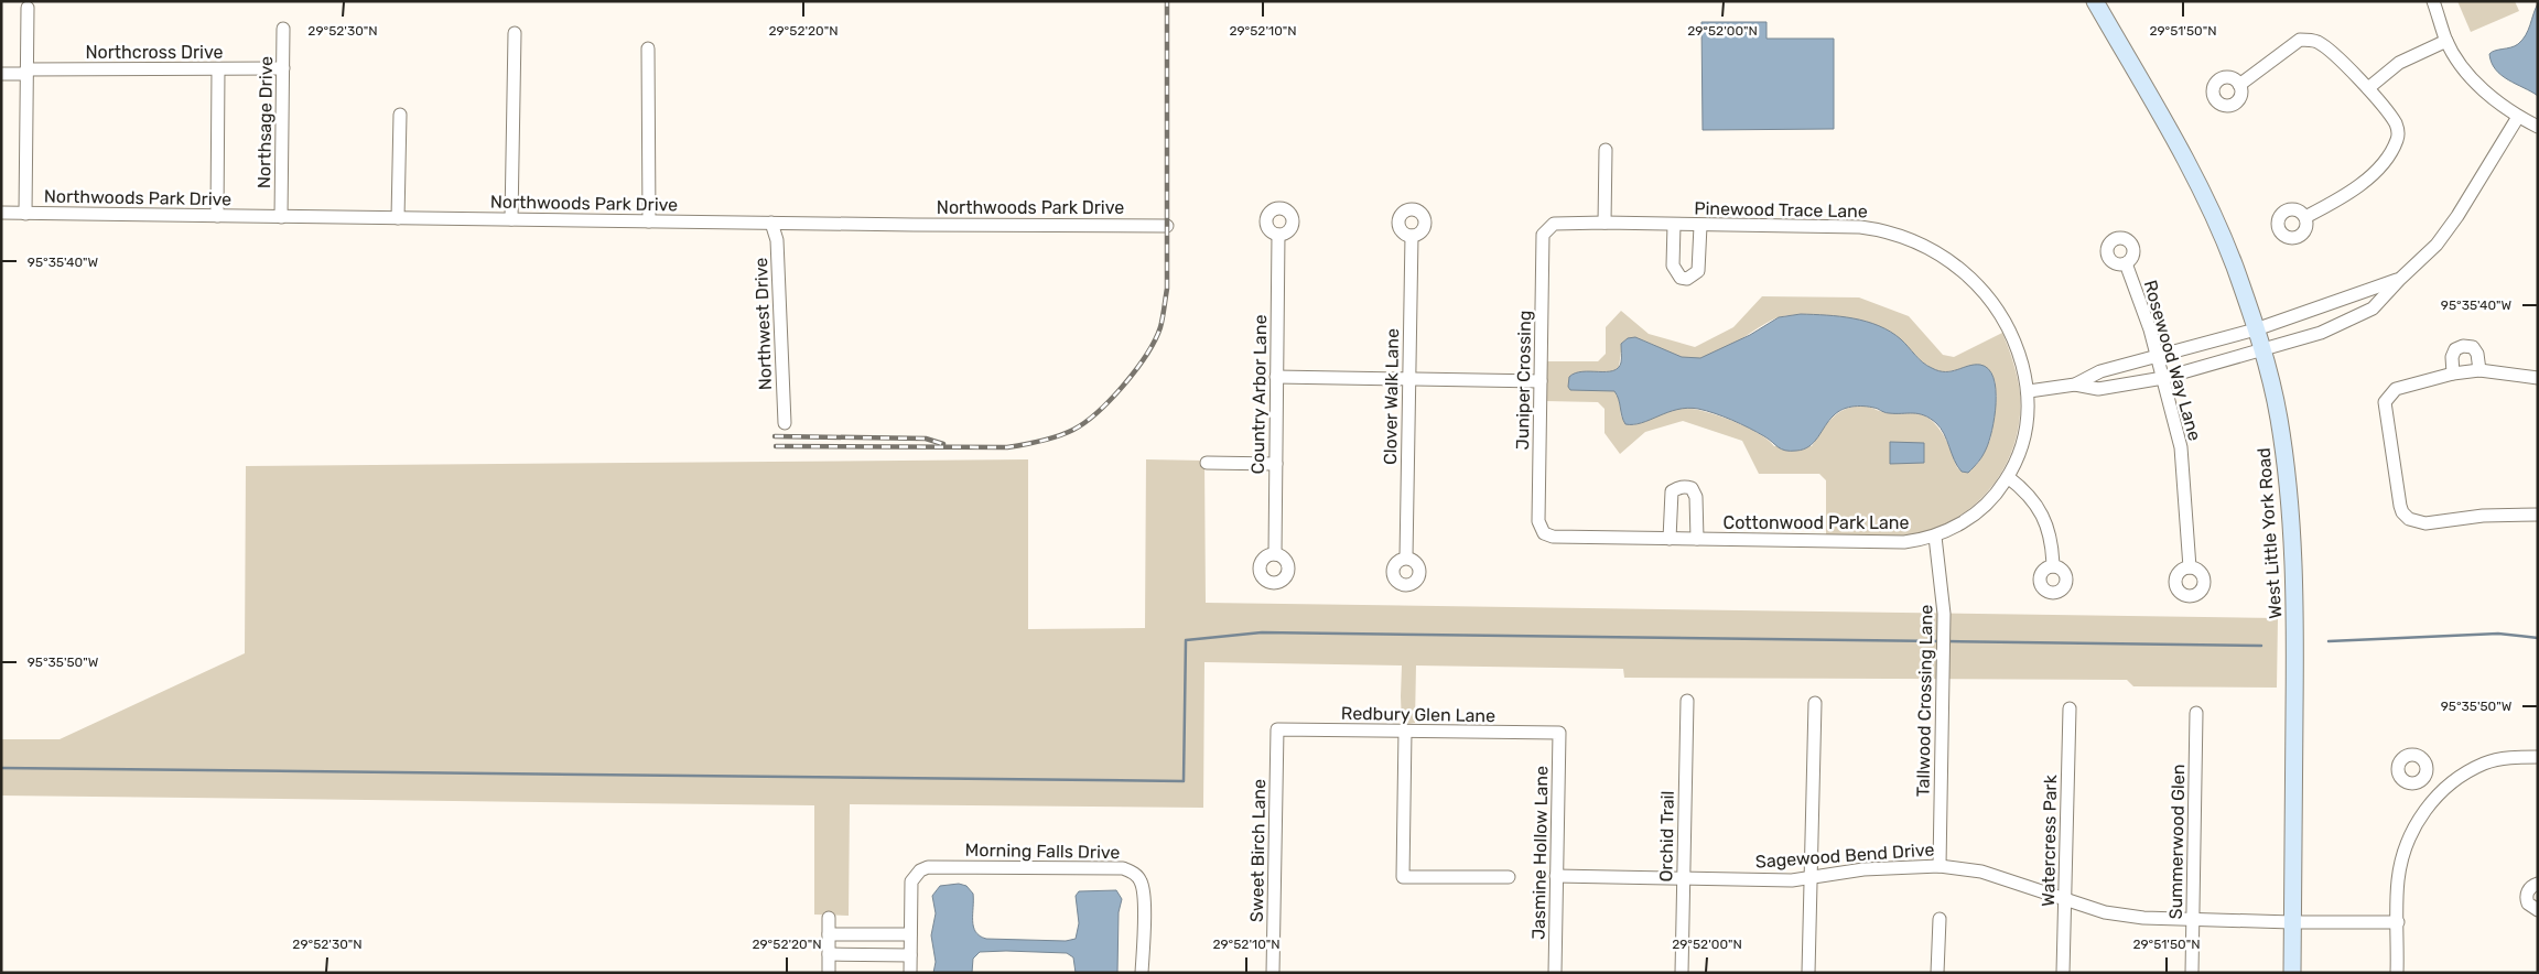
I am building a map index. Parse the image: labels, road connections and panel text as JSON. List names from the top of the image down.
{
  "streets": {
    "main road": ["West Little York Road"],
    "street": [
      "Northcross Drive",
      "Northsage Drive",
      "Northwoods Park Drive",
      "Pinewood Trace Lane",
      "Northwest Drive",
      "Rosewood Way Lane",
      "Juniper Crossing",
      "Country Arbor Lane",
      "Clover Walk Lane",
      "Cottonwood Park Lane",
      "Tallwood Crossing Lane",
      "Redbury Glen Lane",
      "Orchid Trail",
      "Watercress Park",
      "Summerwood Glen",
      "Morning Falls Drive",
      "Sweet Birch Lane",
      "Jasmine Hollow Lane",
      "Sagewood Bend Drive"
    ]
  },
  "crossings": [
    ["Northcross Drive", "Northsage Drive"],
    ["Northsage Drive", "Northwoods Park Drive"],
    ["Northwoods Park Drive", "Northwest Drive"],
    ["Pinewood Trace Lane", "Juniper Crossing"],
    ["Pinewood Trace Lane", "Cottonwood Park Lane"],
    ["Juniper Crossing", "Cottonwood Park Lane"],
    ["Cottonwood Park Lane", "Tallwood Crossing Lane"],
    ["West Little York Road", "Sagewood Bend Drive"],
    ["Tallwood Crossing Lane", "Sagewood Bend Drive"],
    ["Redbury Glen Lane", "Sweet Birch Lane"],
    ["Redbury Glen Lane", "Jasmine Hollow Lane"],
    ["Orchid Trail", "Sagewood Bend Drive"],
    ["Watercress Park", "Sagewood Bend Drive"],
    ["Summerwood Glen", "Sagewood Bend Drive"],
    ["Jasmine Hollow Lane", "Sagewood Bend Drive"]
  ],
  "coordinates": [
    "29°52'30\"N",
    "29°52'20\"N",
    "29°52'10\"N",
    "29°52'00\"N",
    "29°51'50\"N",
    "95°35'40\"W",
    "95°35'50\"W"
  ]
}
